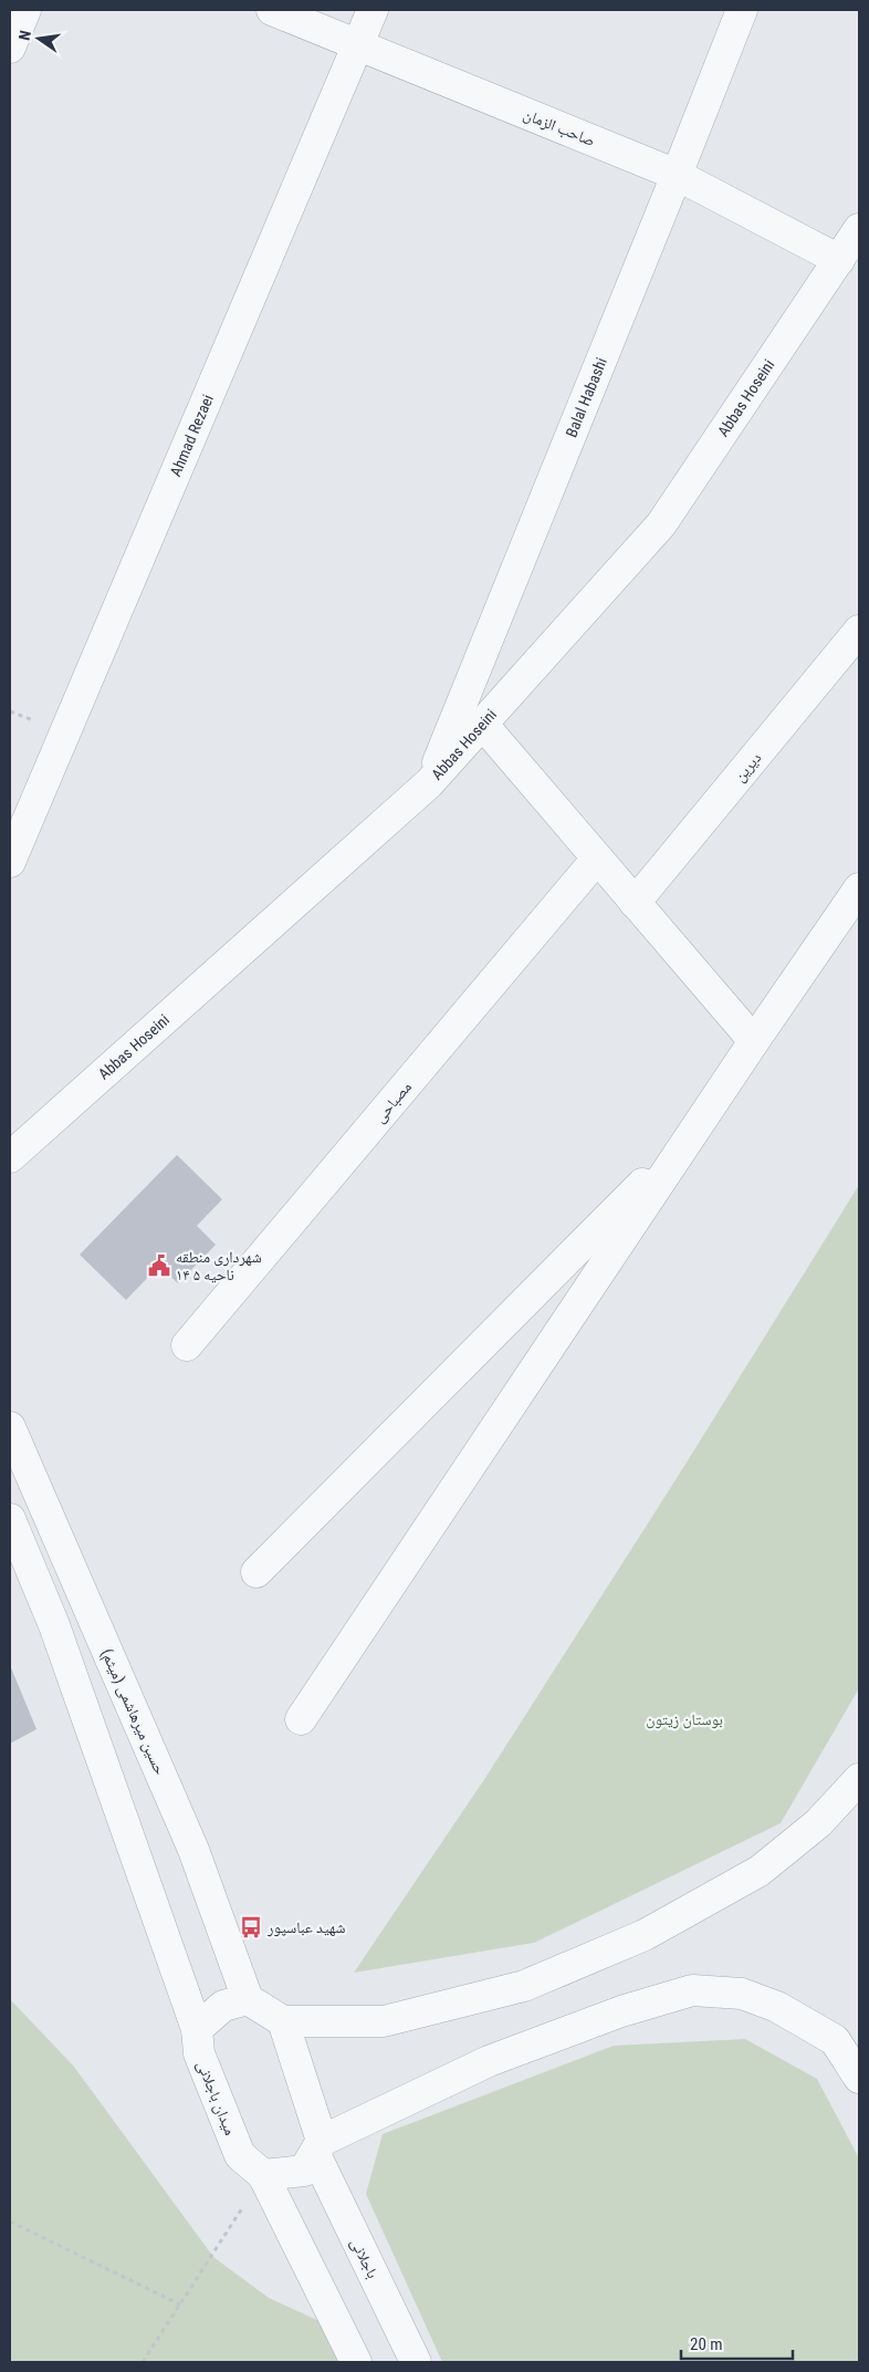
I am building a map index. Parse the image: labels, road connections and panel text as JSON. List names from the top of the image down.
{
  "streets": {
    "street": [
      "صاحب الزمان",
      "Balal Habashi",
      "Abbas Hoseini",
      "Ahmad Rezaei",
      "دیرین",
      "مصباحی",
      "حسین میرهاشمی (میثم)",
      "میدان باجلانی",
      "باجلانی"
    ]
  },
  "crossings": [
    ["صاحب الزمان", "Balal Habashi"],
    ["صاحب الزمان", "Abbas Hoseini"],
    ["صاحب الزمان", "Ahmad Rezaei"],
    ["Balal Habashi", "Abbas Hoseini"]
  ],
  "parks": ["بوستان زیتون"],
  "places": {
    "public building": ["شهرداری منطقه ۱۴ ناحیه ۵"],
    "bus stop": ["شهید عباسپور"]
  },
  "scale_bar": "20 m",
  "north": "left"
}
